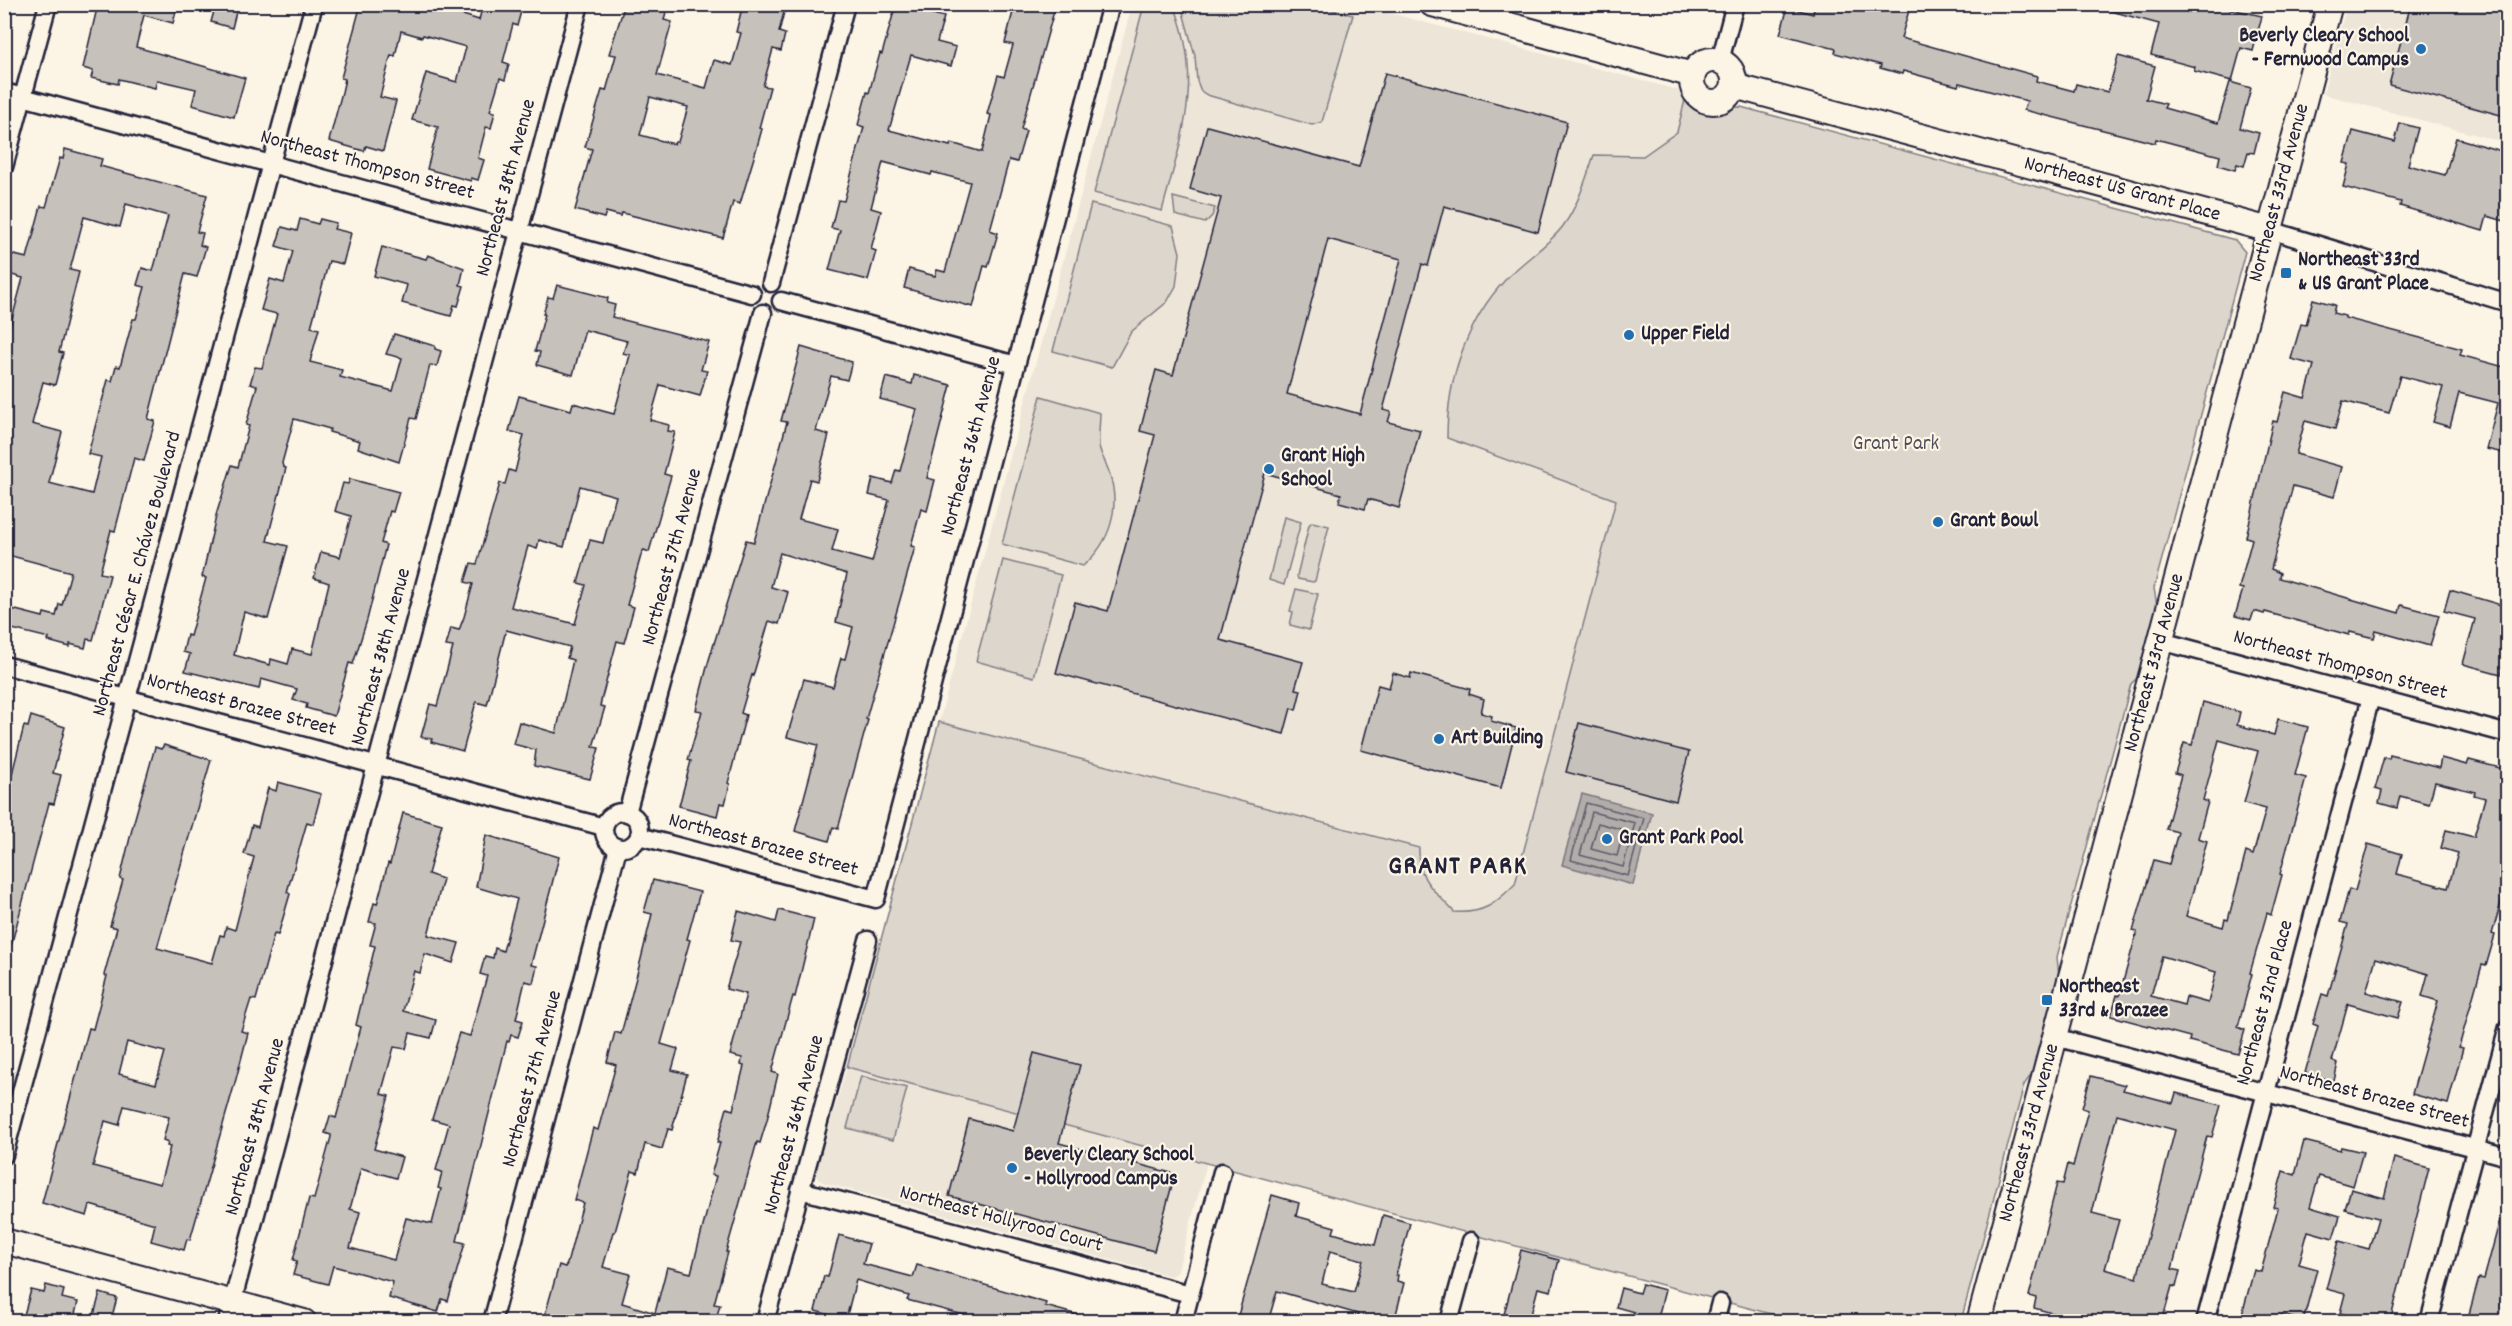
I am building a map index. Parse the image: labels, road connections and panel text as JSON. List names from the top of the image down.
{
  "streets": {
    "main road": ["Northeast US Grant Place", "Northeast 33rd Avenue"],
    "street": [
      "Northeast Thompson Street",
      "Northeast 38th Avenue",
      "Northeast 36th Avenue",
      "Northeast 37th Avenue",
      "Northeast César E. Chávez Boulevard",
      "Northeast Brazee Street",
      "Northeast 32nd Place",
      "Northeast Hollyrood Court"
    ]
  },
  "crossings": [
    ["Northeast Thompson Street", "Northeast 38th Avenue"],
    ["Northeast Thompson Street", "Northeast 33rd Avenue"],
    ["Northeast Thompson Street", "Northeast 37th Avenue"],
    ["Northeast Thompson Street", "Northeast César E. Chávez Boulevard"],
    ["Northeast Thompson Street", "Northeast 32nd Place"],
    ["Northeast 38th Avenue", "Northeast Brazee Street"],
    ["Northeast US Grant Place", "Northeast 33rd Avenue"],
    ["Northeast 33rd Avenue", "Northeast Brazee Street"],
    ["Northeast 36th Avenue", "Northeast Brazee Street"],
    ["Northeast 36th Avenue", "Northeast Hollyrood Court"],
    ["Northeast 37th Avenue", "Northeast Brazee Street"],
    ["Northeast César E. Chávez Boulevard", "Northeast Brazee Street"],
    ["Northeast Brazee Street", "Northeast 32nd Place"]
  ],
  "districts": ["GRANT PARK"],
  "parks": ["Grant Park"],
  "places": {
    "other": [
      "Beverly Cleary School - Fernwood Campus",
      "Upper Field",
      "Grant High School",
      "Grant Bowl",
      "Art Building",
      "Grant Park Pool",
      "Beverly Cleary School - Hollyrood Campus"
    ],
    "transit": ["Northeast 33rd & US Grant Place", "Northeast 33rd & Brazee"]
  }
}
